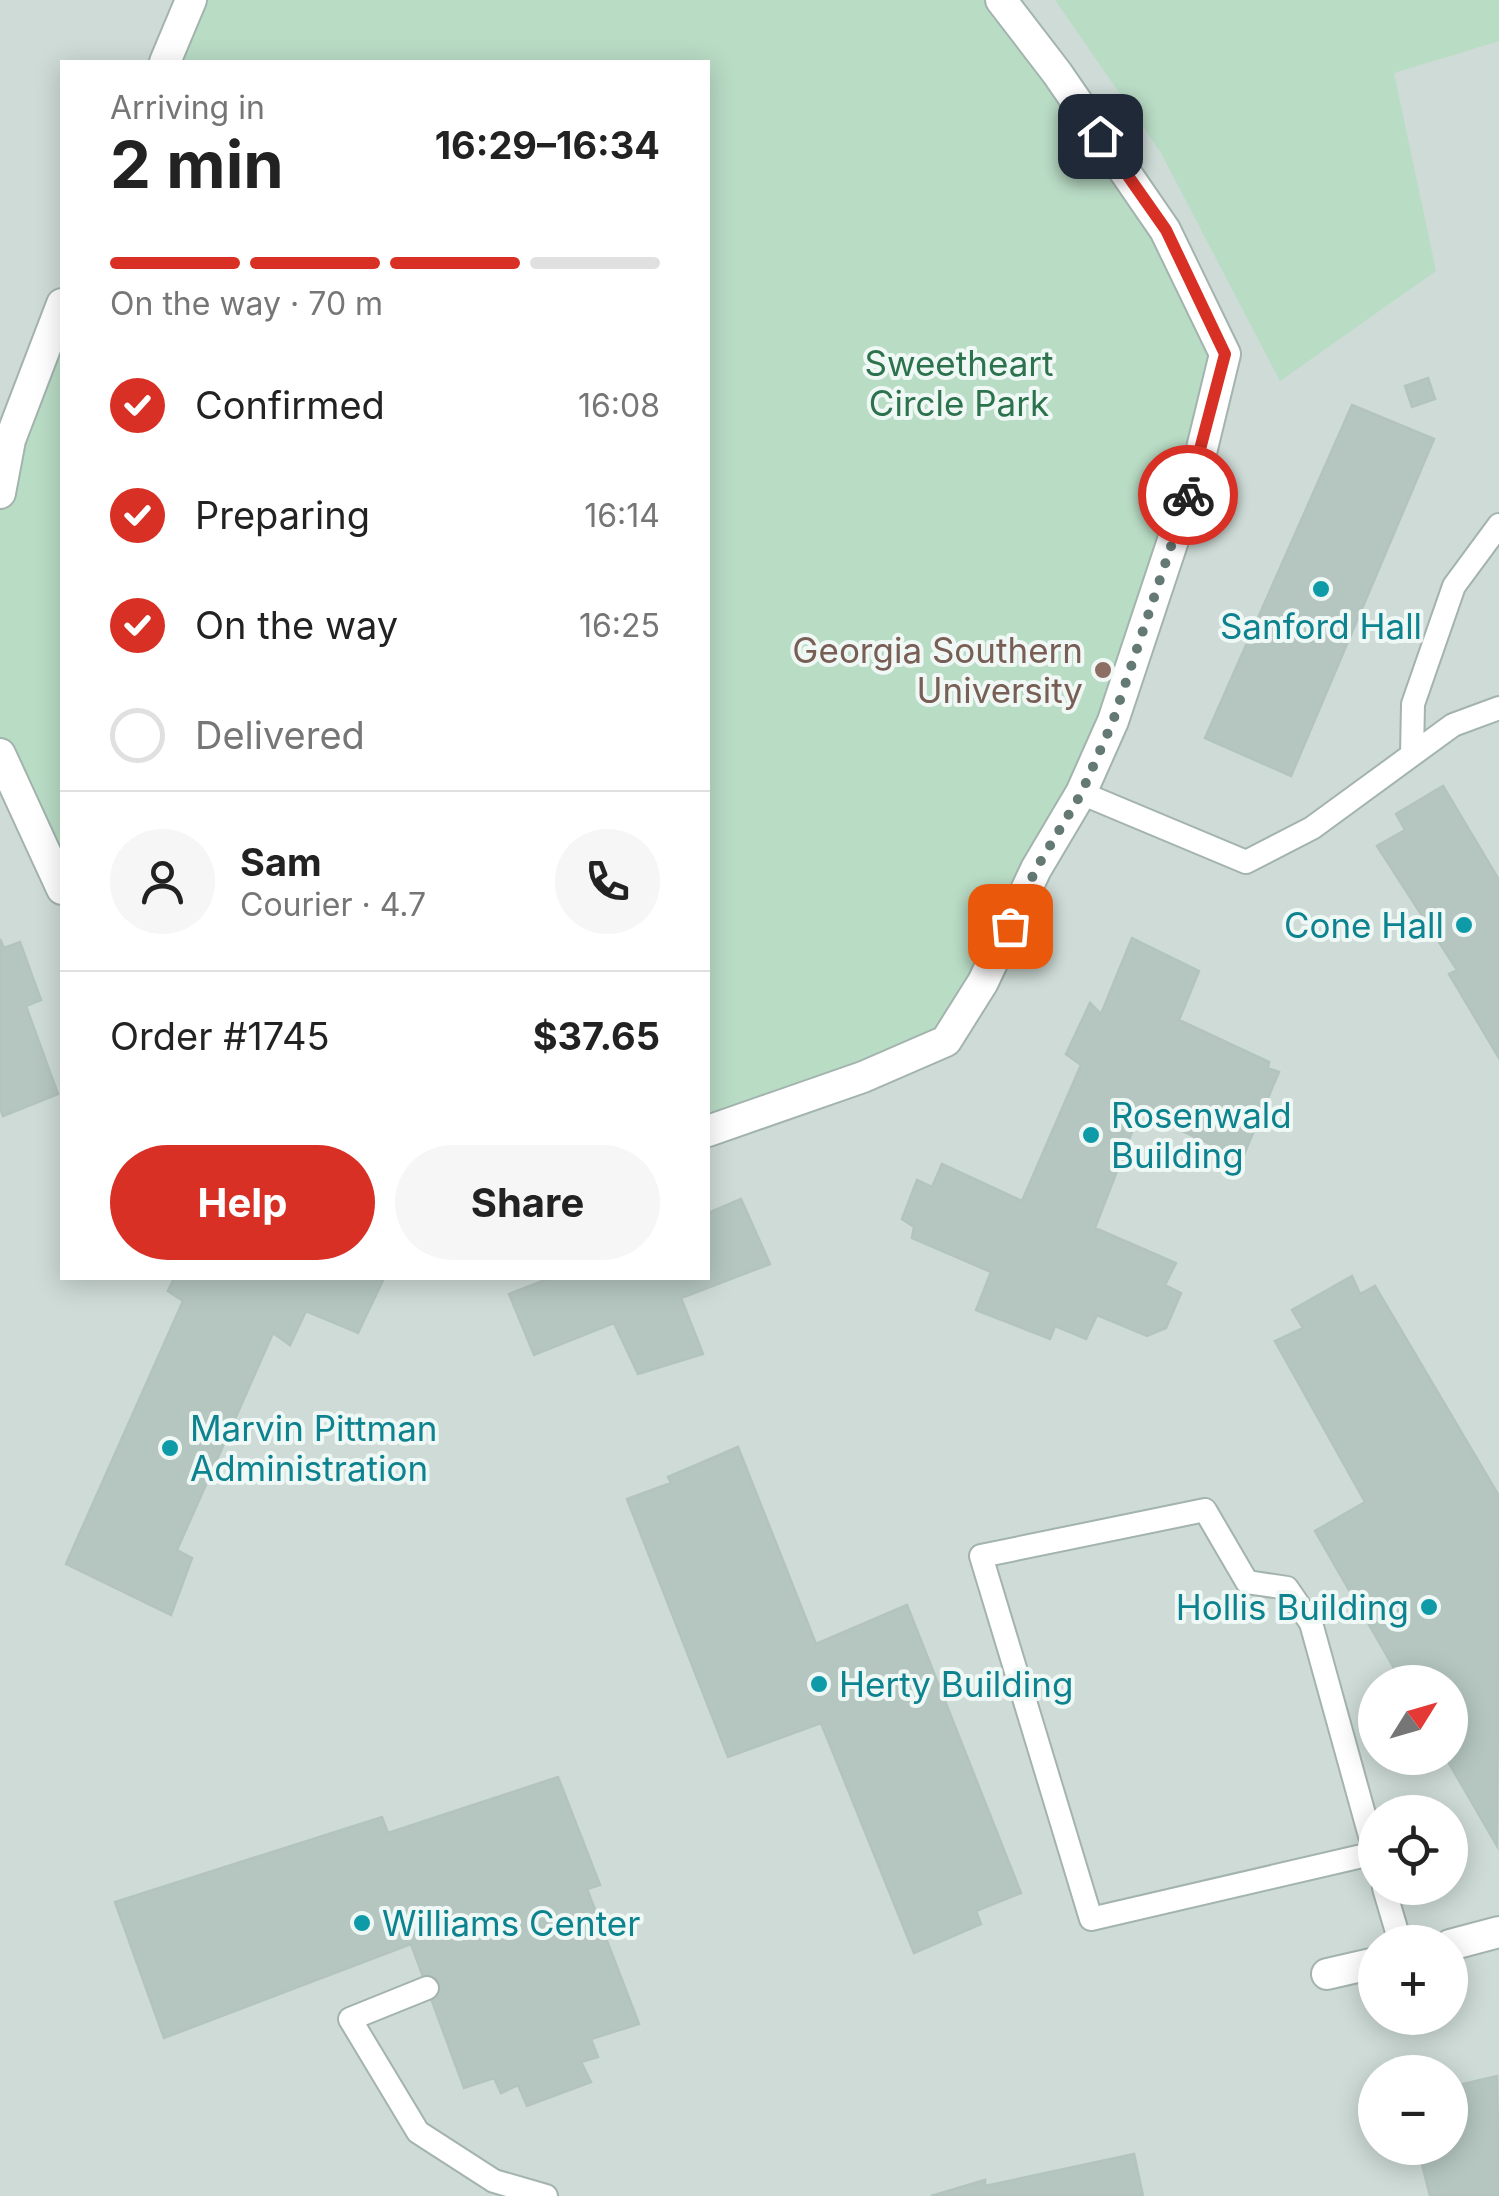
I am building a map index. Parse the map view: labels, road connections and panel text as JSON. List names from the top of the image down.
{
  "parks": ["Sweetheart Circle Park"],
  "places": [
    "Sanford Hall",
    "Georgia Southern University",
    "Cone Hall",
    "Rosenwald Building",
    "Marvin Pittman Administration",
    "Hollis Building",
    "Herty Building",
    "Williams Center"
  ],
  "north": "top right",
  "page": {
    "heading": ["2 min", "Arriving in", "16:29–16:34"],
    "panel": [
      "Sam",
      "Courier · 4.7",
      "Order #1745",
      "$37.65"
    ],
    "bar": "On the way · 70 m",
    "list": [
      ["Confirmed", "16:08"],
      ["Preparing", "16:14"],
      ["On the way", "16:25"],
      "Delivered"
    ],
    "buttons": ["Help", "Share"],
    "map_buttons": ["+", "−"]
  }
}
